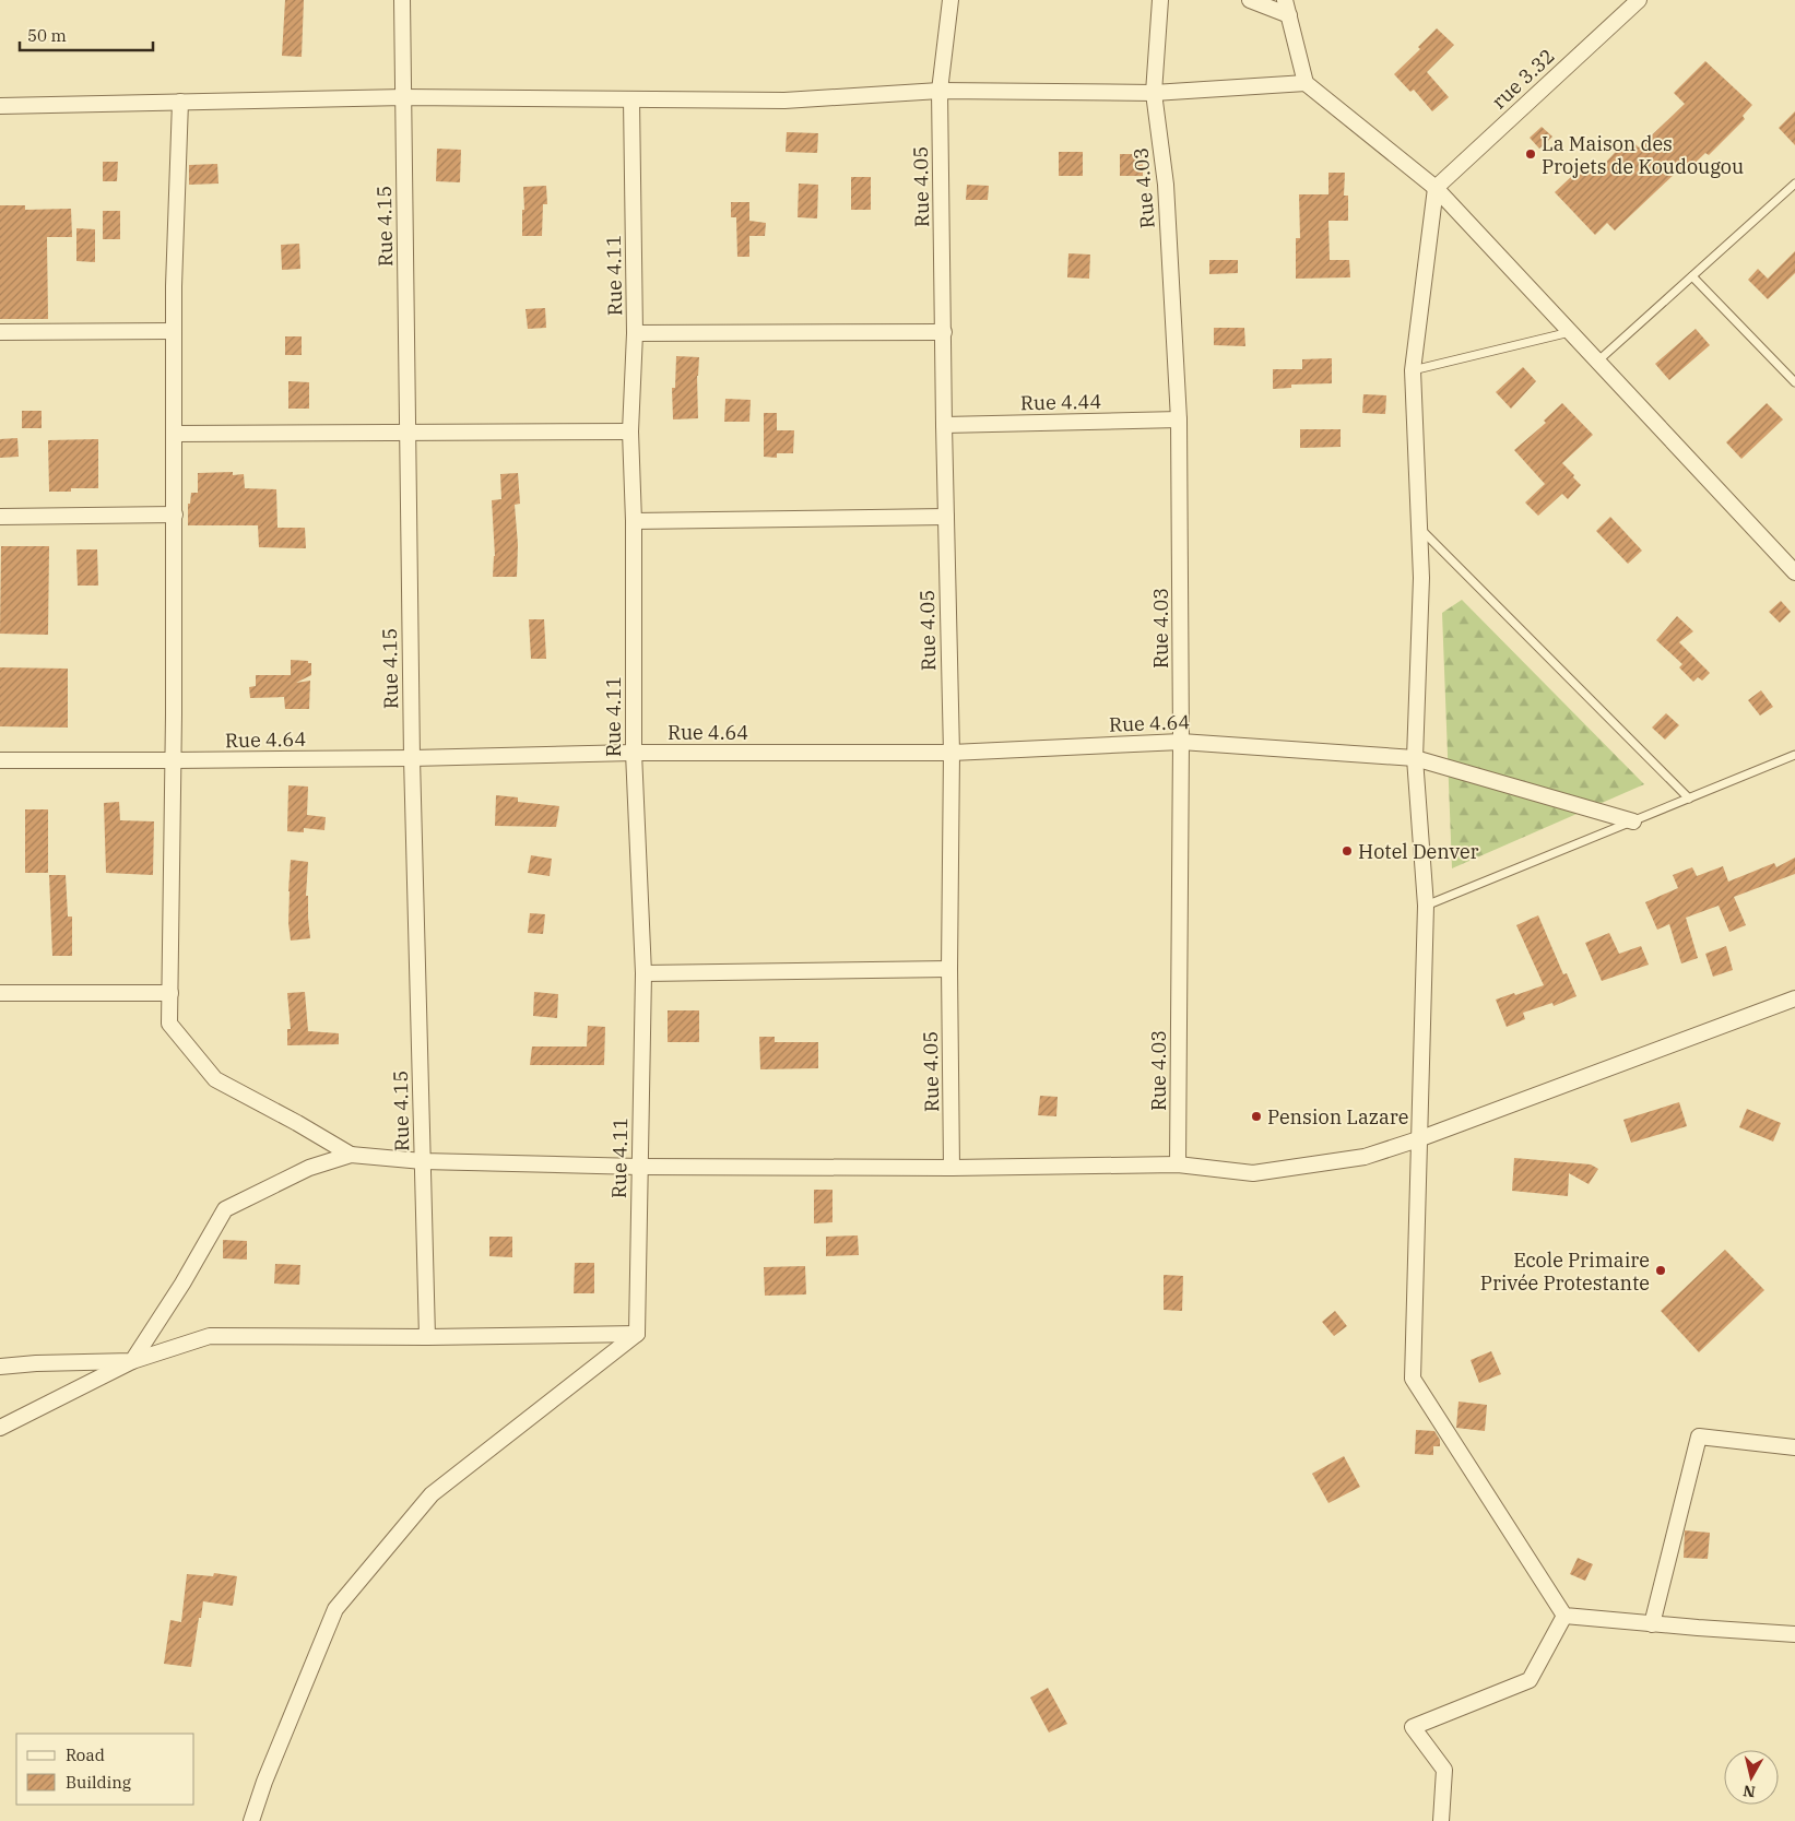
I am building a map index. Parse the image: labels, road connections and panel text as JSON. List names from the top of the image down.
{
  "streets": {
    "street": [
      "rue 3.32",
      "Rue 4.05",
      "Rue 4.03",
      "Rue 4.15",
      "Rue 4.11",
      "Rue 4.44",
      "Rue 4.64"
    ]
  },
  "crossings": [
    ["Rue 4.05", "Rue 4.44"],
    ["Rue 4.05", "Rue 4.64"],
    ["Rue 4.03", "Rue 4.44"],
    ["Rue 4.03", "Rue 4.64"],
    ["Rue 4.15", "Rue 4.64"],
    ["Rue 4.11", "Rue 4.64"]
  ],
  "places": [
    "La Maison des Projets de Koudougou",
    "Hotel Denver",
    "Pension Lazare",
    "Ecole Primaire Privée Protestante"
  ],
  "legend": ["Road", "Building"],
  "scale_bar": "50 m",
  "north": "bottom"
}
